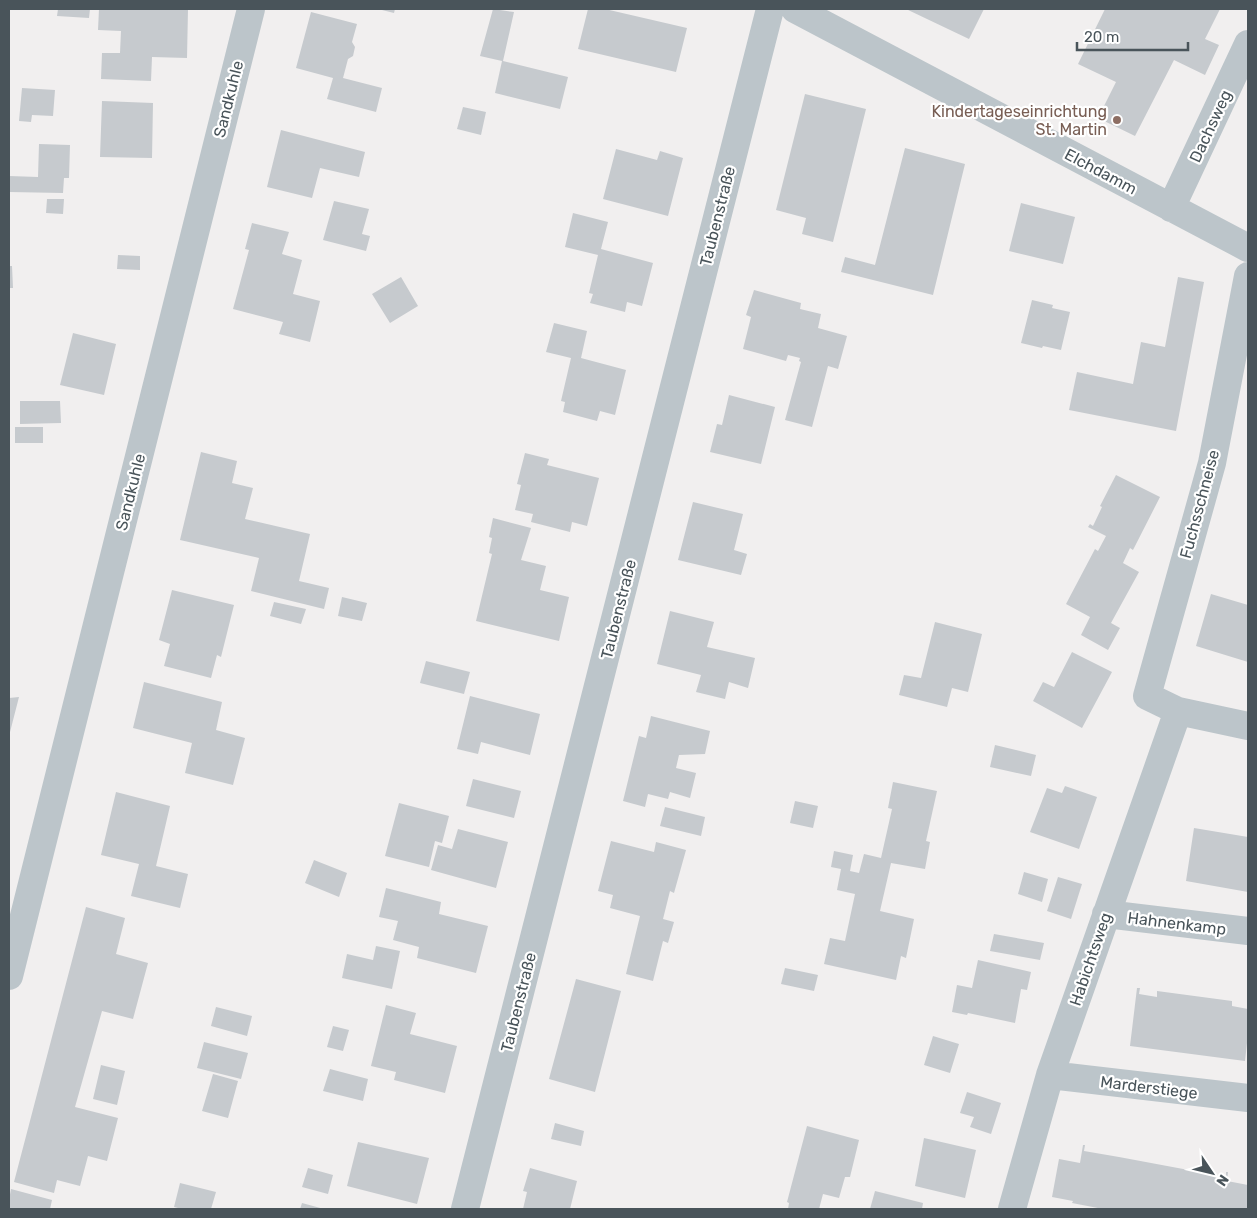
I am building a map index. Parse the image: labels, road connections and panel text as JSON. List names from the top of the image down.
{
  "streets": {
    "street": [
      "Sandkuhle",
      "Dachsweg",
      "Elchdamm",
      "Taubenstraße",
      "Fuchsschneise",
      "Hahnenkamp",
      "Habichtsweg",
      "Marderstiege"
    ]
  },
  "crossings": [
    ["Dachsweg", "Elchdamm"],
    ["Fuchsschneise", "Habichtsweg"],
    ["Hahnenkamp", "Habichtsweg"],
    ["Habichtsweg", "Marderstiege"]
  ],
  "places": ["Kindertageseinrichtung St. Martin"],
  "scale_bar": "20 m",
  "north": "bottom right"
}
